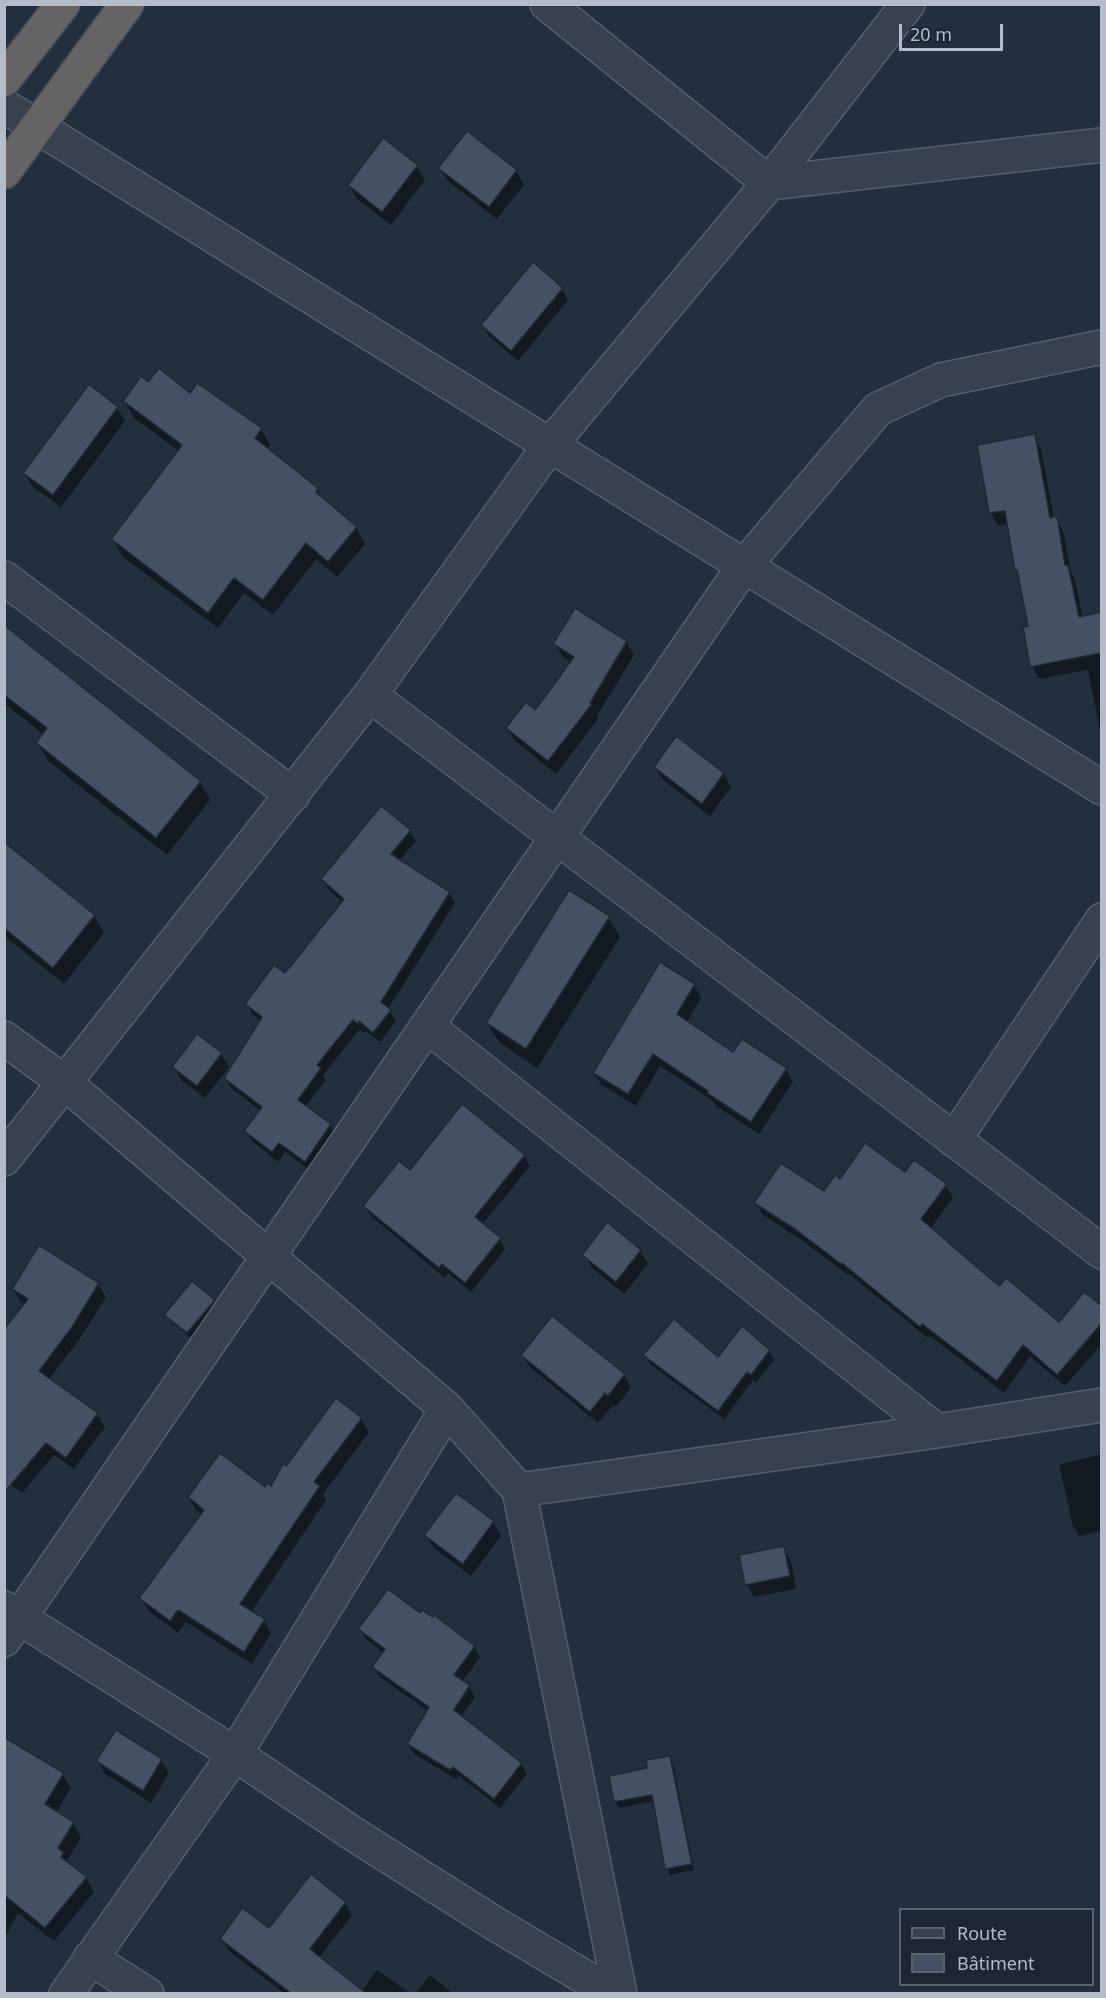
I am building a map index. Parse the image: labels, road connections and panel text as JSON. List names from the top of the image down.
{
  "legend": ["Route", "Bâtiment"],
  "scale_bar": "20 m"
}
